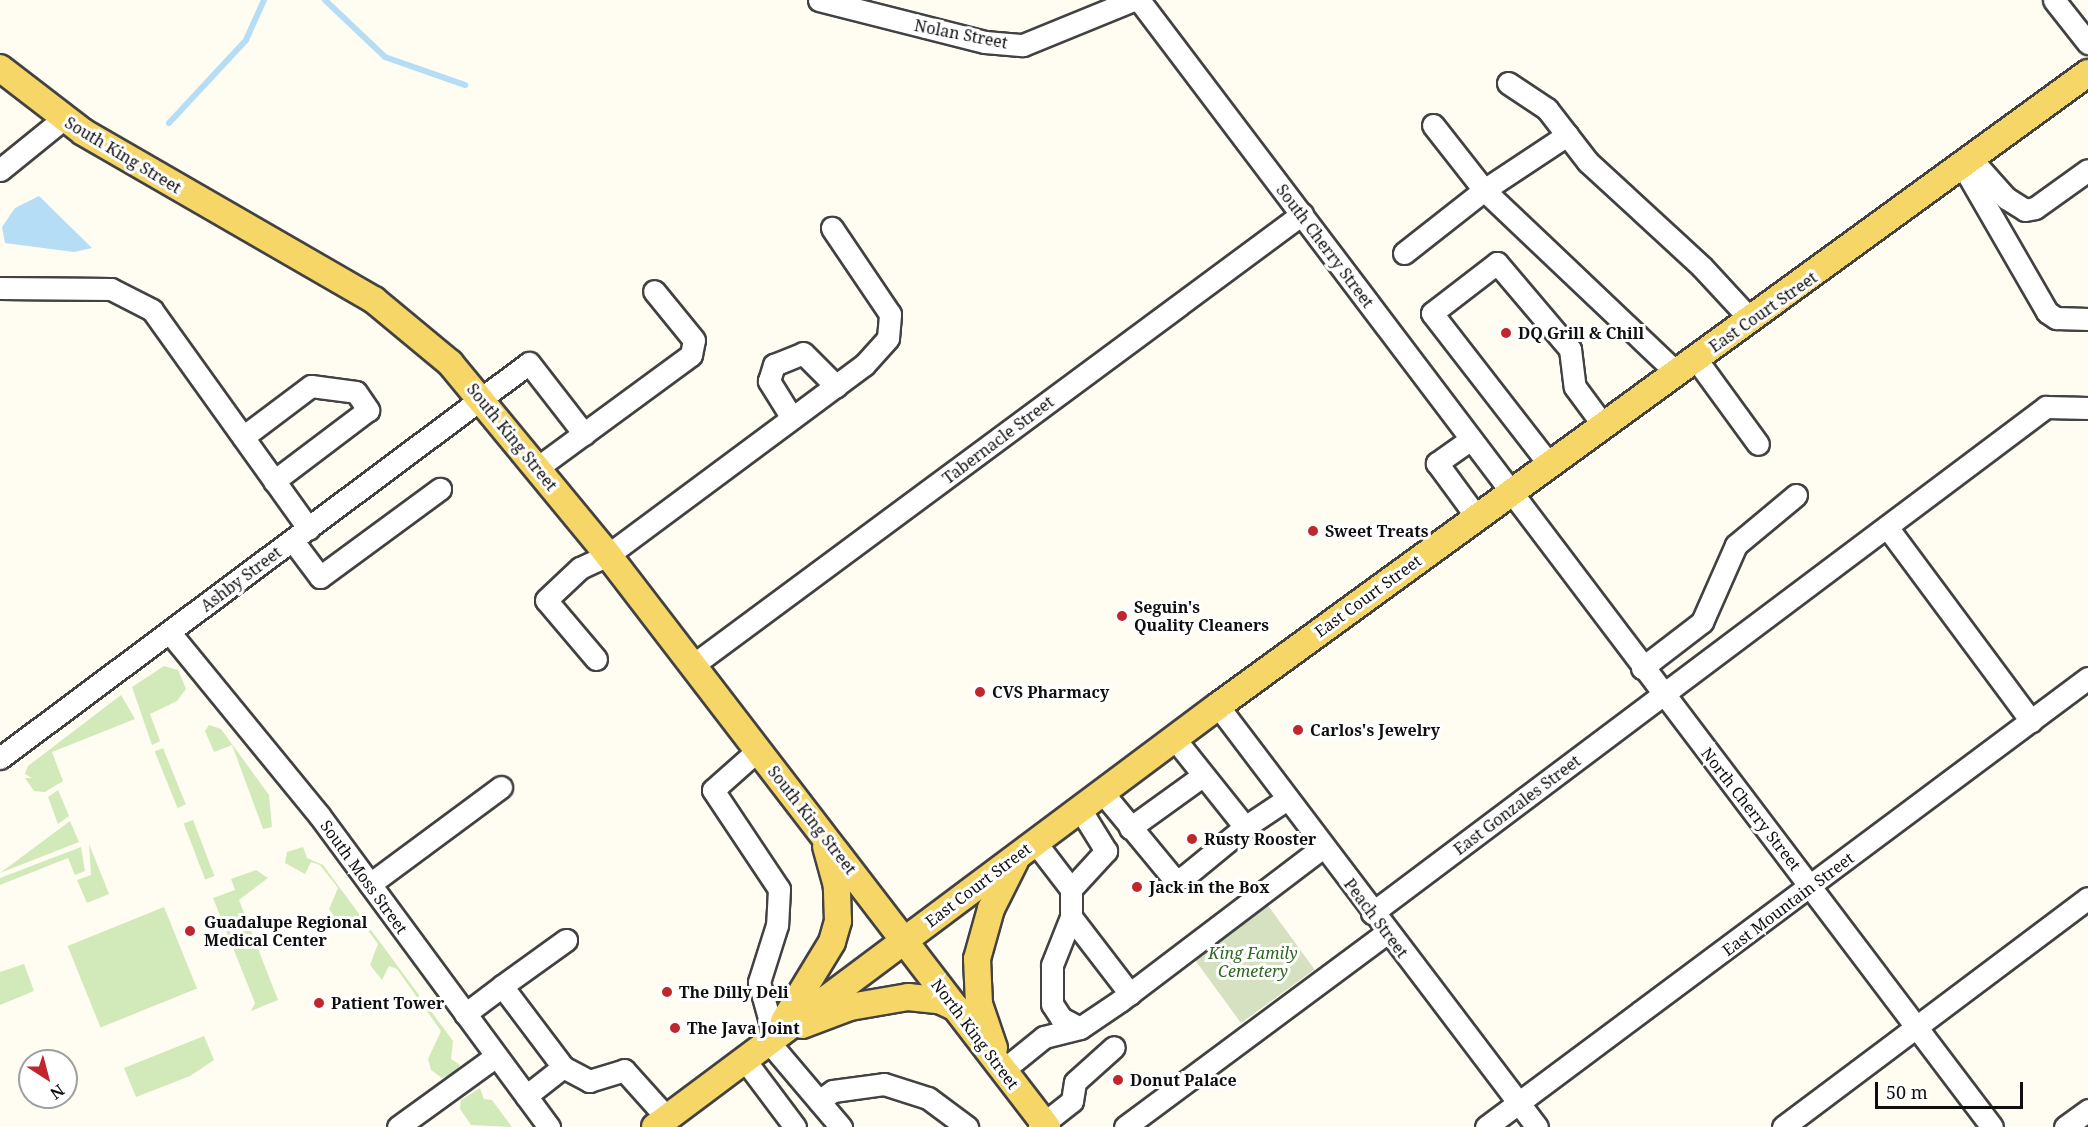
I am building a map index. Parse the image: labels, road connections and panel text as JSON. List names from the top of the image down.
{
  "streets": {
    "main road": ["South King Street", "East Court Street", "North King Street"],
    "street": [
      "Nolan Street",
      "South Cherry Street",
      "Tabernacle Street",
      "Ashby Street",
      "East Gonzales Street",
      "North Cherry Street",
      "South Moss Street",
      "East Mountain Street",
      "Peach Street"
    ]
  },
  "crossings": [
    ["South King Street", "East Court Street"],
    ["South King Street", "Tabernacle Street"],
    ["South King Street", "Ashby Street"],
    ["South King Street", "North King Street"],
    ["South Cherry Street", "East Court Street"],
    ["South Cherry Street", "Tabernacle Street"],
    ["South Cherry Street", "North Cherry Street"],
    ["East Court Street", "North Cherry Street"],
    ["East Court Street", "Peach Street"],
    ["East Court Street", "North King Street"],
    ["Ashby Street", "South Moss Street"],
    ["East Gonzales Street", "North Cherry Street"],
    ["East Gonzales Street", "Peach Street"],
    ["North Cherry Street", "East Mountain Street"],
    ["East Mountain Street", "Peach Street"]
  ],
  "parks": ["King Family Cemetery"],
  "places": [
    "DQ Grill & Chill",
    "Sweet Treats",
    "Seguin's Quality Cleaners",
    "CVS Pharmacy",
    "Carlos's Jewelry",
    "Rusty Rooster",
    "Jack in the Box",
    "Guadalupe Regional Medical Center",
    "The Dilly Deli",
    "Patient Tower",
    "The Java Joint",
    "Donut Palace"
  ],
  "scale_bar": "50 m",
  "north": "bottom right"
}
